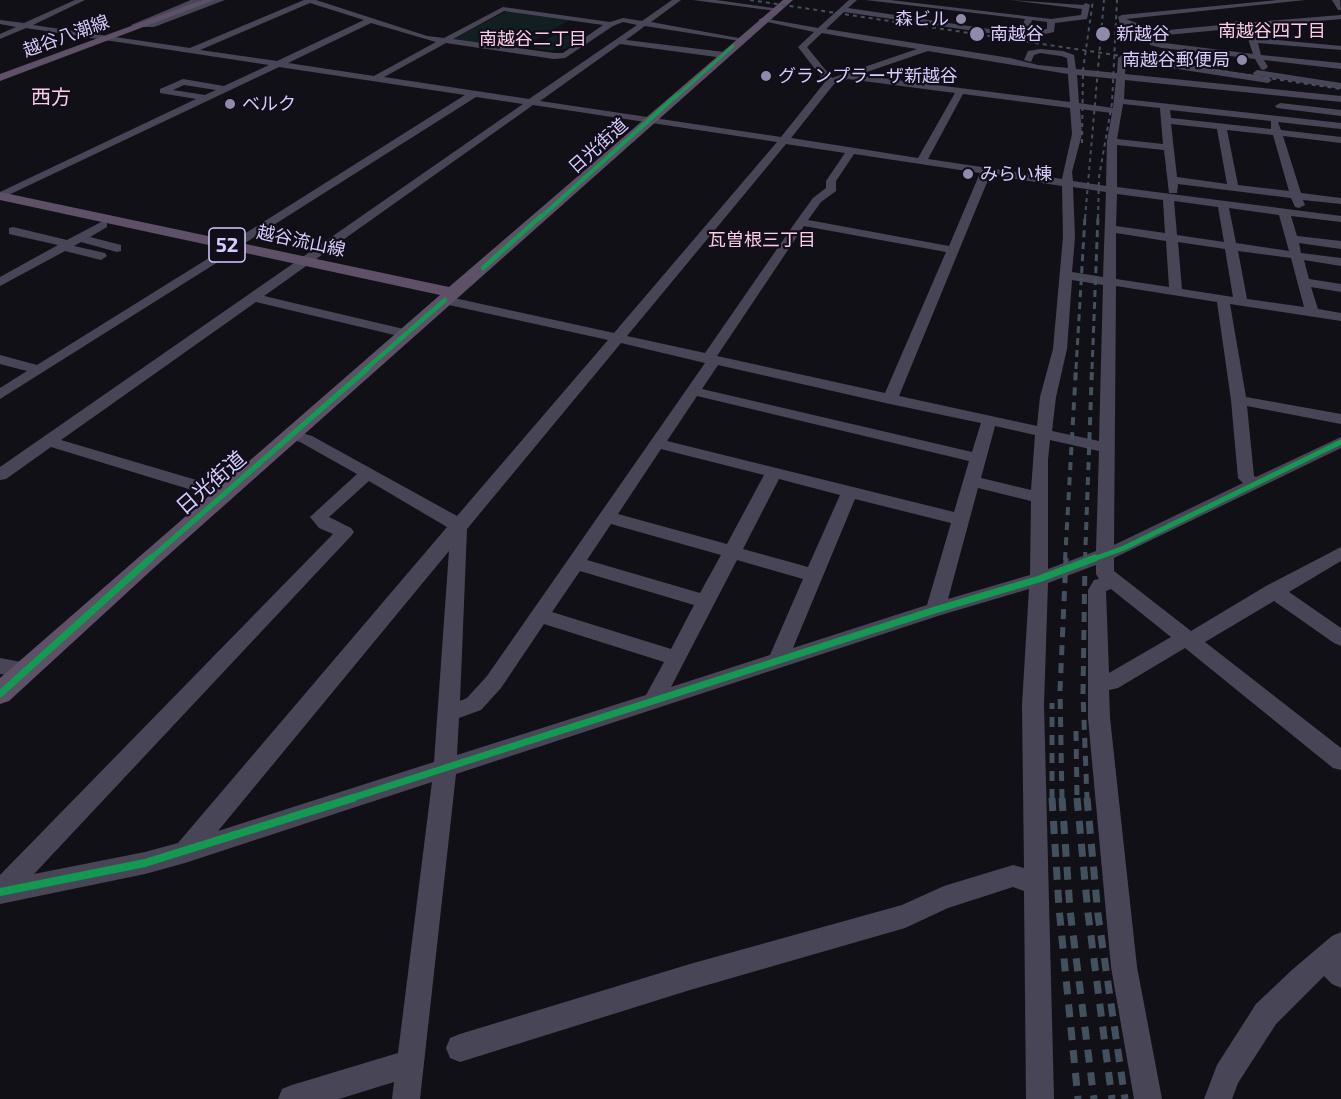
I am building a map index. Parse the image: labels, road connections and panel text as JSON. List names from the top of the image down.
{
  "streets": {
    "main road": [
      "越谷八潮線",
      "日光街道",
      "越谷流山線",
      "52"
    ]
  },
  "crossings": [
    ["日光街道", "越谷流山線"]
  ],
  "districts": [
    "南越谷四丁目",
    "南越谷二丁目",
    "西方",
    "瓦曽根三丁目"
  ],
  "places": [
    "森ビル",
    "南越谷",
    "新越谷",
    "南越谷郵便局",
    "グランプラーザ新越谷",
    "ベルク",
    "みらい棟"
  ]
}
